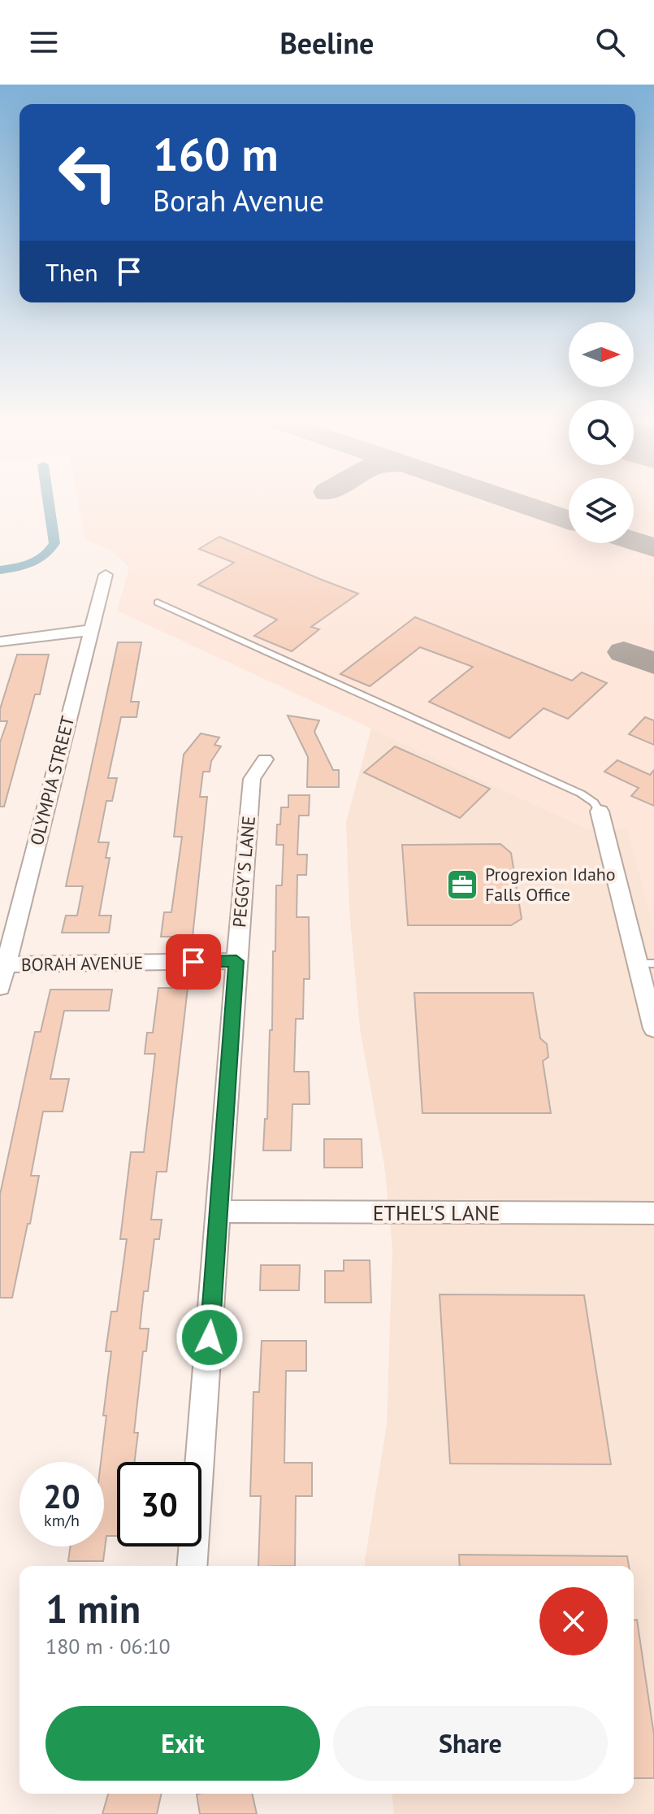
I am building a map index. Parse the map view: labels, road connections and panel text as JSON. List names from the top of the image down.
{
  "streets": {
    "street": [
      "OLYMPIA STREET",
      "PEGGY'S LANE",
      "BORAH AVENUE",
      "ETHEL'S LANE"
    ]
  },
  "crossings": [
    ["OLYMPIA STREET", "BORAH AVENUE"],
    ["PEGGY'S LANE", "BORAH AVENUE"],
    ["PEGGY'S LANE", "ETHEL'S LANE"]
  ],
  "places": {
    "office": ["Progrexion Idaho Falls Office"]
  },
  "north": "right",
  "page": {
    "header": "Beeline",
    "turn": ["160 m", "Borah Avenue"],
    "then": "Then",
    "speed": "20 km/h",
    "limit": "30",
    "heading": ["1 min", "180 m · 06:10"],
    "buttons": ["Exit", "Share"]
  }
}
